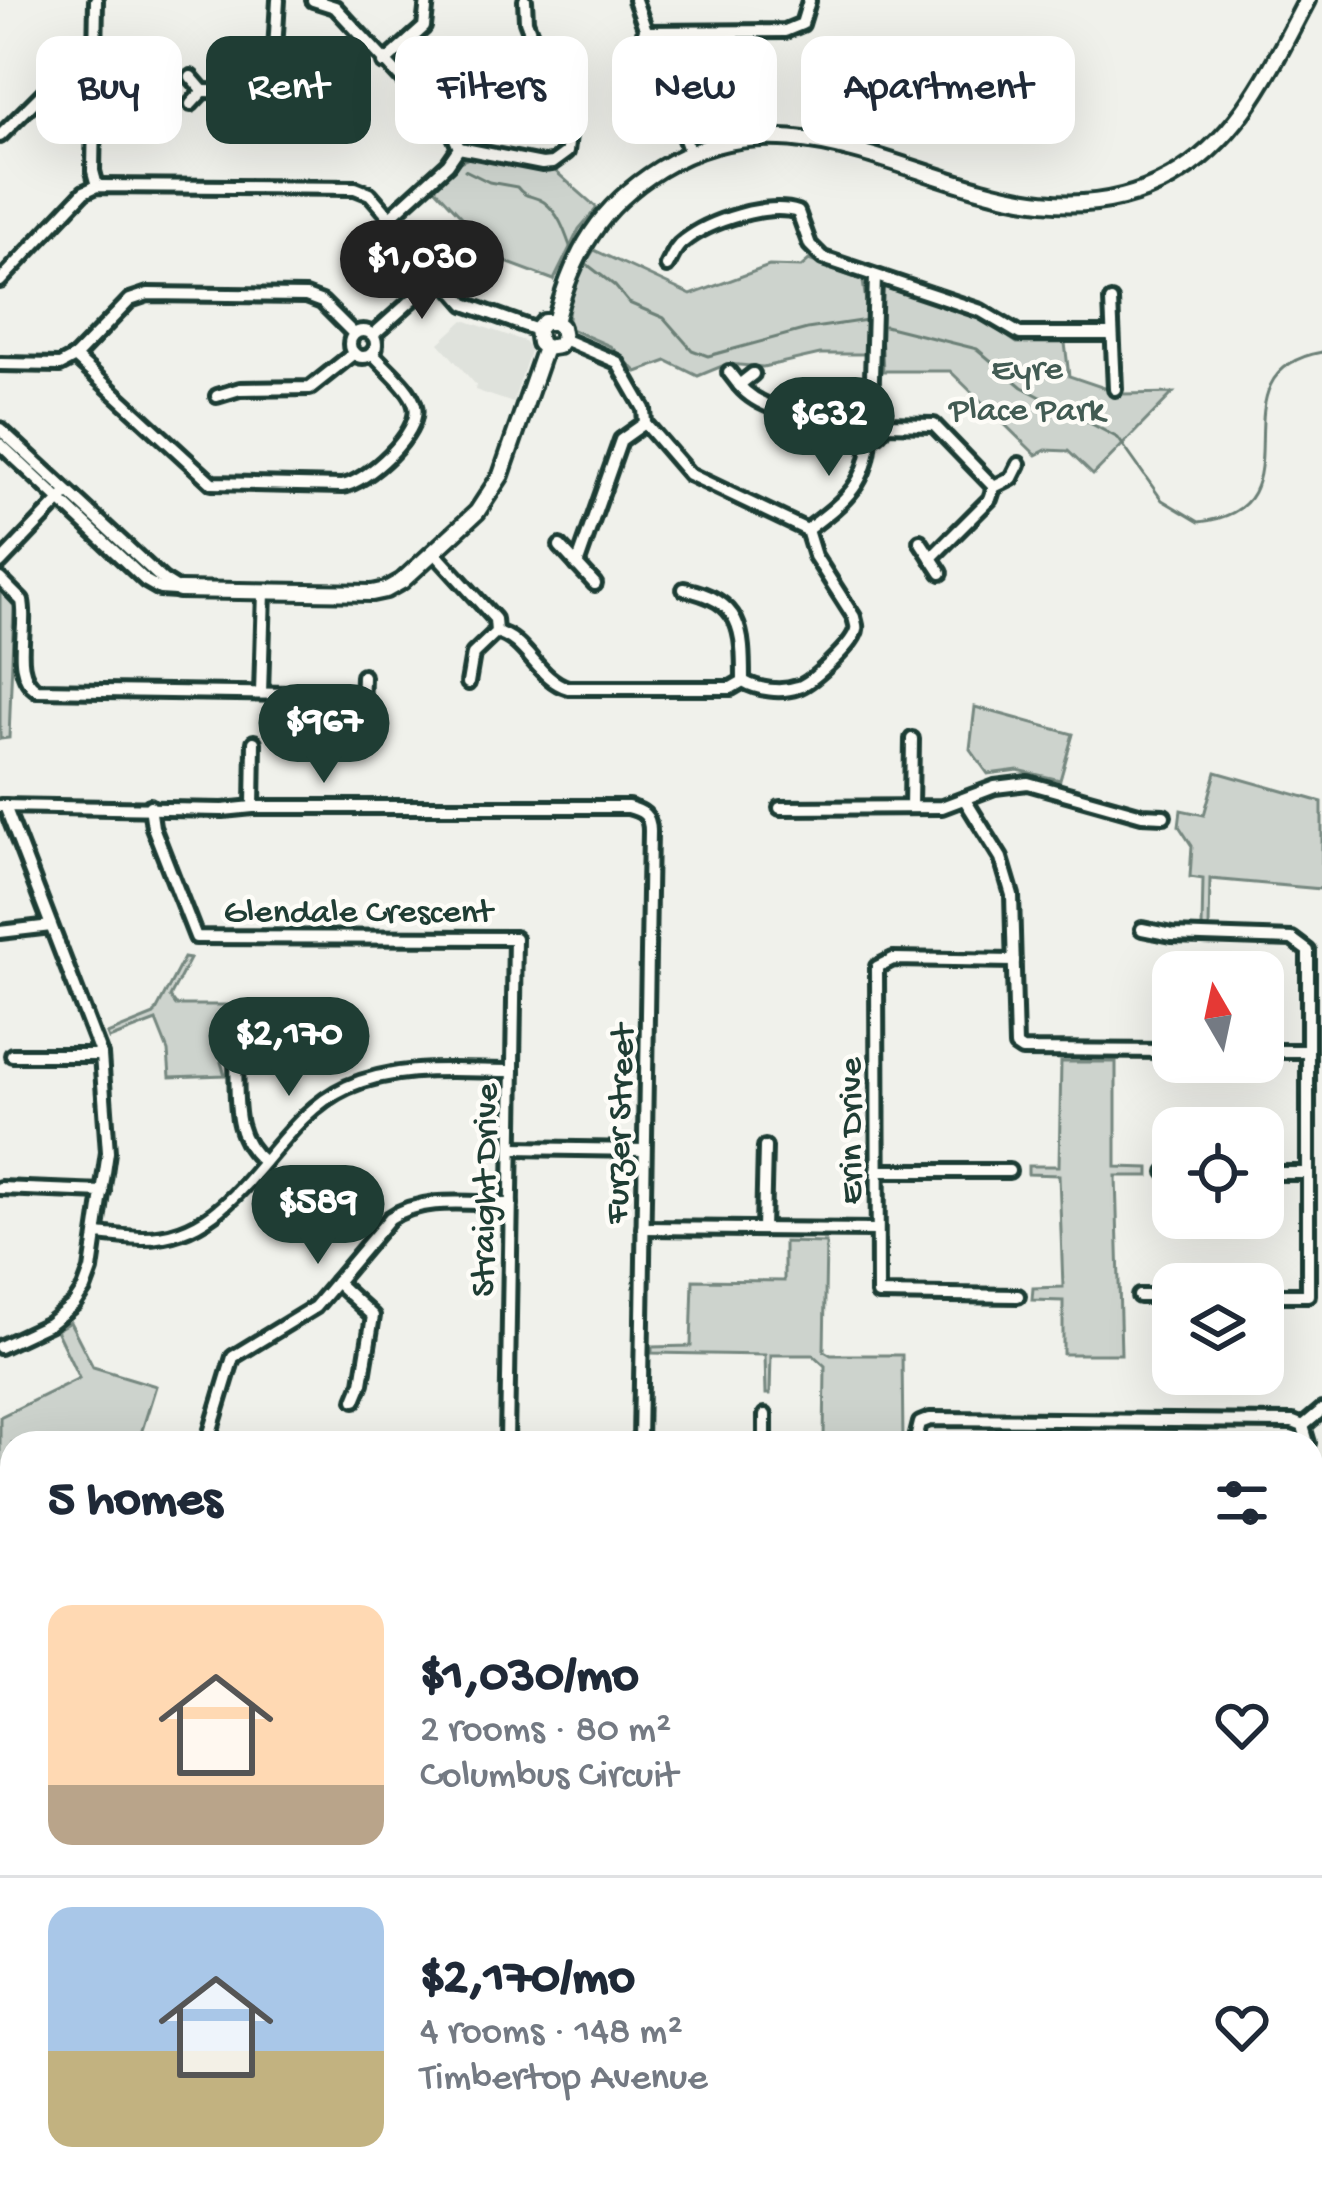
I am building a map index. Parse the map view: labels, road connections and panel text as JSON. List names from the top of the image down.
{
  "streets": {
    "street": [
      "Glendale Crescent",
      "Furzer Street",
      "Erin Drive",
      "Straight Drive"
    ]
  },
  "crossings": [
    ["Glendale Crescent", "Straight Drive"]
  ],
  "parks": ["Eyre Place Park"],
  "north": "top",
  "page": {
    "chip": [
      "Buy",
      "Rent",
      "Filters",
      "New",
      "Apartment"
    ],
    "price": [
      "$1,030",
      "$632",
      "$967",
      "$2,170",
      "$589"
    ],
    "heading": "5 homes",
    "list": [
      {
        "name": "$1,030/mo",
        "note": "2 rooms · 80 m² · Columbus Circuit"
      },
      {
        "name": "$2,170/mo",
        "note": "4 rooms · 148 m² · Timbertop Avenue"
      }
    ]
  }
}
